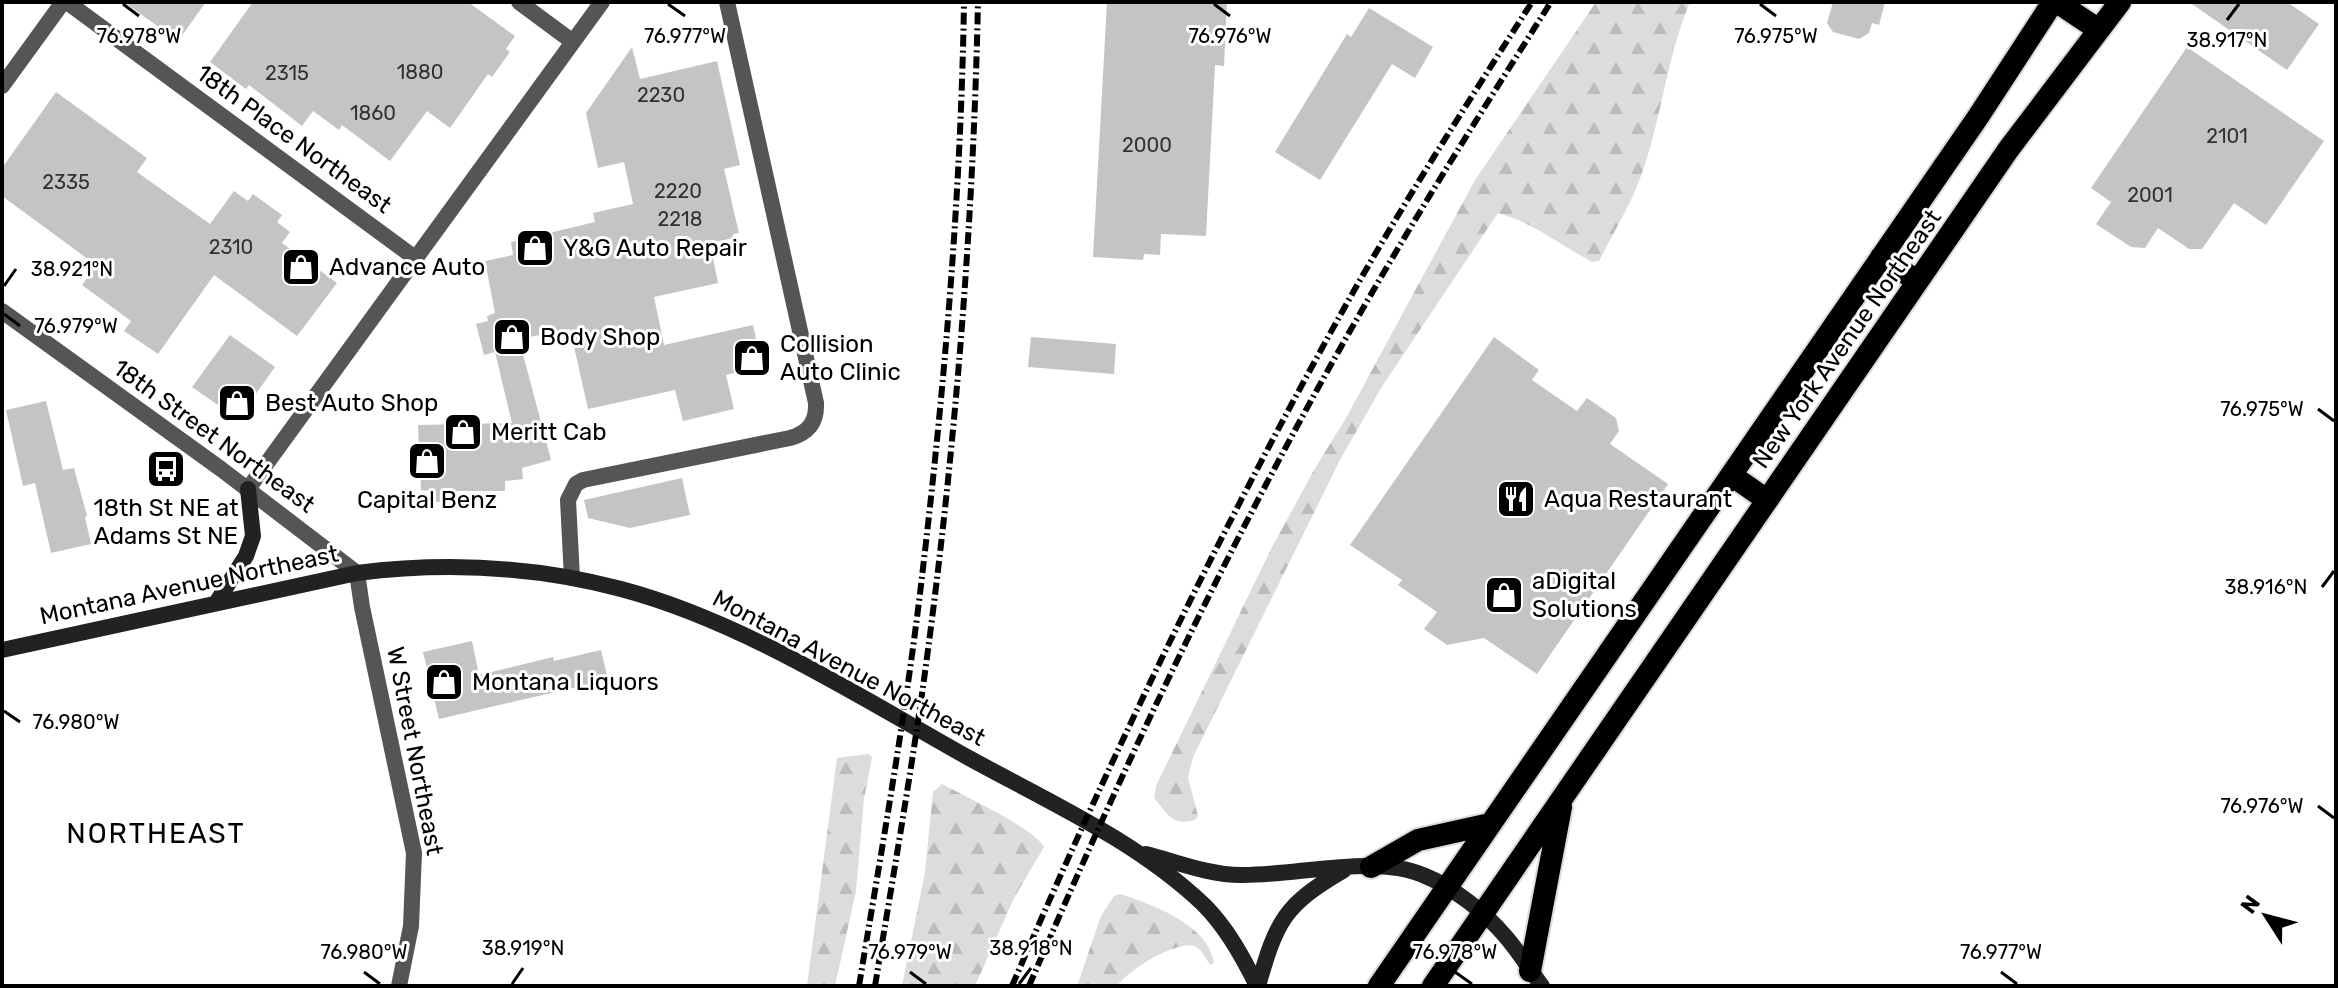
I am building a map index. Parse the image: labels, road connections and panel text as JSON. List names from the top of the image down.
{
  "streets": {
    "highway": ["New York Avenue Northeast"],
    "main road": ["Montana Avenue Northeast"],
    "street": ["18th Place Northeast", "18th Street Northeast", "W Street Northeast"]
  },
  "crossings": [
    ["New York Avenue Northeast", "Montana Avenue Northeast"],
    ["18th Street Northeast", "Montana Avenue Northeast"],
    ["18th Street Northeast", "W Street Northeast"],
    ["Montana Avenue Northeast", "W Street Northeast"]
  ],
  "districts": ["NORTHEAST"],
  "places": {
    "shop": [
      "Y&G Auto Repair",
      "Advance Auto",
      "Body Shop",
      "Collision Auto Clinic",
      "Best Auto Shop",
      "Meritt Cab",
      "Capital Benz",
      "aDigital Solutions",
      "Montana Liquors"
    ],
    "bus stop": ["18th St NE at Adams St NE"],
    "restaurant": ["Aqua Restaurant"]
  },
  "house_numbers": [
    "1880",
    "2315",
    "2230",
    "1860",
    "2101",
    "2000",
    "2335",
    "2220",
    "2001",
    "2218",
    "2310"
  ],
  "north": "top left",
  "coordinates": [
    "76.978°W",
    "76.977°W",
    "76.976°W",
    "76.975°W",
    "38.917°N",
    "38.921°N",
    "76.979°W",
    "38.916°N",
    "76.980°W",
    "38.919°N",
    "38.918°N"
  ]
}
